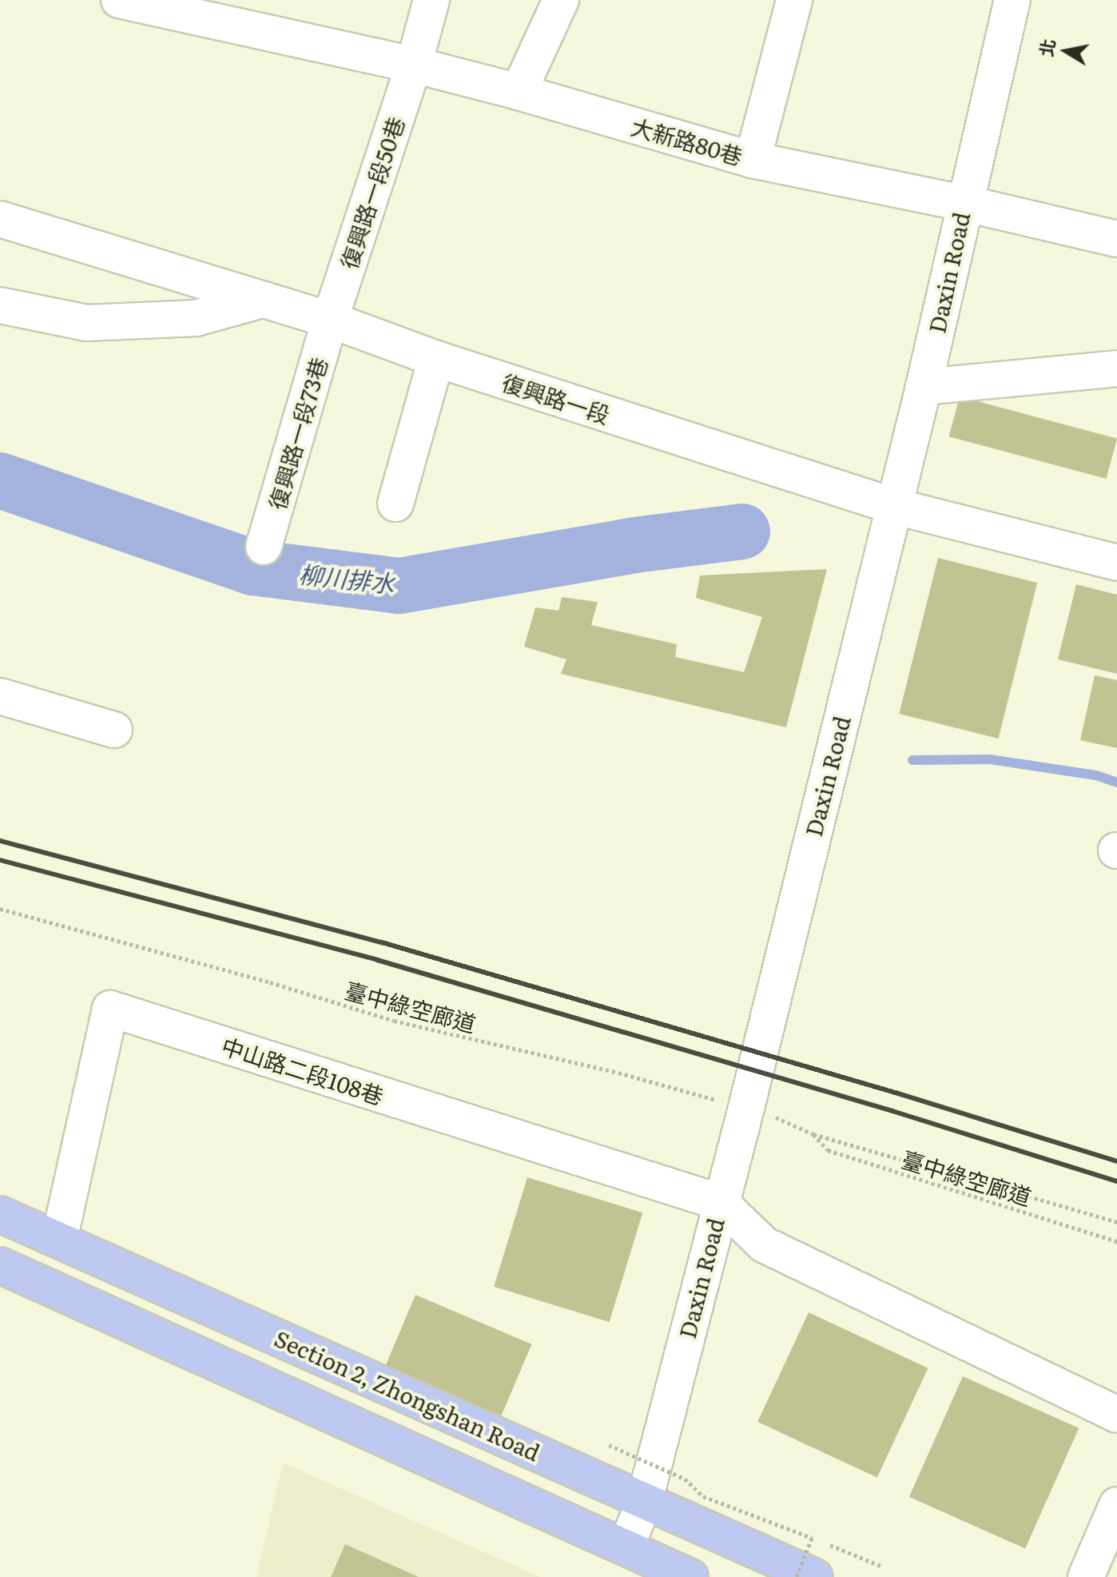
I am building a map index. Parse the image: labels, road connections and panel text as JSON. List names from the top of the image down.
{
  "streets": {
    "main road": ["Section 2, Zhongshan Road"],
    "street": [
      "大新路80巷",
      "復興路一段50巷",
      "Daxin Road",
      "復興路一段",
      "復興路一段73巷",
      "中山路二段108巷"
    ],
    "path": ["臺中綠空廊道"]
  },
  "crossings": [
    ["大新路80巷", "復興路一段50巷"],
    ["大新路80巷", "Daxin Road"],
    ["復興路一段50巷", "復興路一段"],
    ["復興路一段50巷", "復興路一段73巷"],
    ["Daxin Road", "復興路一段"],
    ["Daxin Road", "臺中綠空廊道"],
    ["Daxin Road", "中山路二段108巷"],
    ["Daxin Road", "Section 2, Zhongshan Road"],
    ["復興路一段", "復興路一段73巷"],
    ["中山路二段108巷", "Section 2, Zhongshan Road"]
  ],
  "water": ["柳川排水"],
  "north": "left"
}
